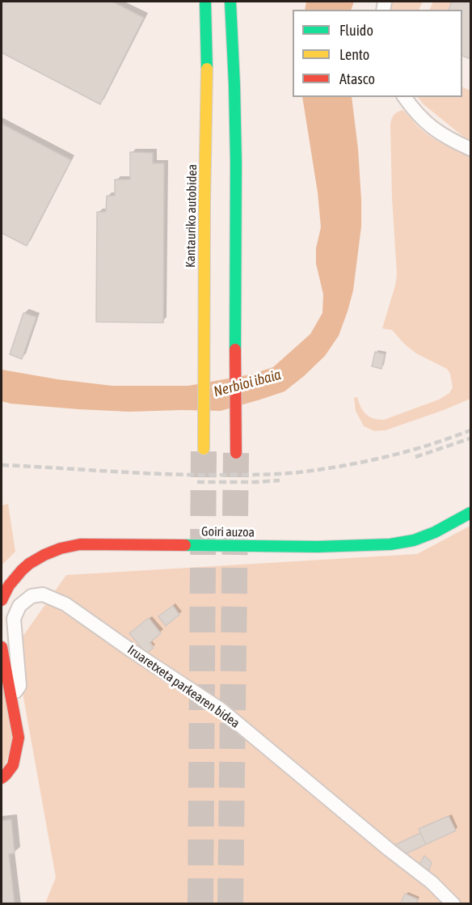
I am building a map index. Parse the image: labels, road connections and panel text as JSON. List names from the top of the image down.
{
  "streets": {
    "main road": ["Kantauriko autobidea", "Goiri auzoa"],
    "street": ["Iruaretxeta parkearen bidea"]
  },
  "water": ["Nerbioi ibaia"],
  "legend": ["Fluido", "Lento", "Atasco"]
}
